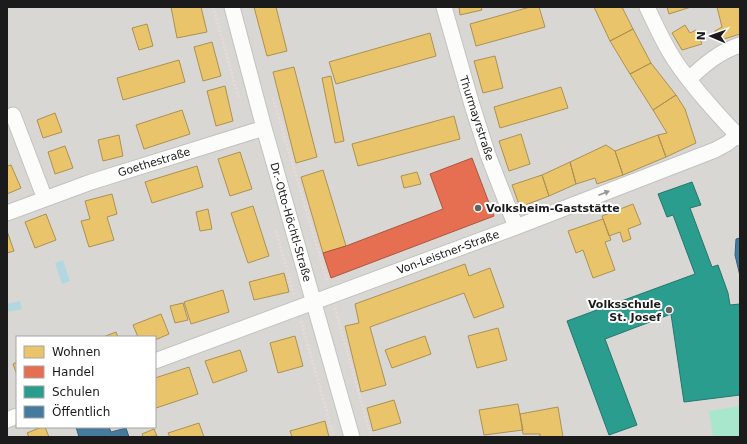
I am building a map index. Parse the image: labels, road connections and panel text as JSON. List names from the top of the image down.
{
  "streets": {
    "street": [
      "Thurmayrstraße",
      "Goethestraße",
      "Dr.-Otto-Höchtl-Straße",
      "Von-Leistner-Straße"
    ]
  },
  "crossings": [
    ["Thurmayrstraße", "Von-Leistner-Straße"],
    ["Goethestraße", "Dr.-Otto-Höchtl-Straße"],
    ["Dr.-Otto-Höchtl-Straße", "Von-Leistner-Straße"]
  ],
  "one_way": ["Von-Leistner-Straße"],
  "places": ["Volksheim-Gaststätte", "Volksschule St. Josef"],
  "legend": [
    "Wohnen",
    "Handel",
    "Schulen",
    "Öffentlich"
  ],
  "north": "left"
}
